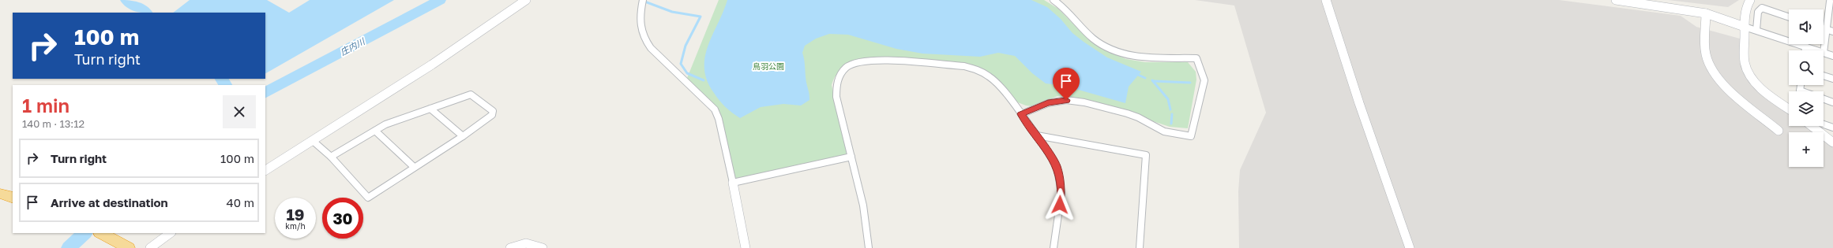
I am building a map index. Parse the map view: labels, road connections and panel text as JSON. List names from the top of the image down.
{
  "water": ["庄内川"],
  "parks": ["鳥羽公園"],
  "page": {
    "map_buttons": "+",
    "turn": ["100 m", "Turn right"],
    "heading": ["1 min", "140 m · 13:12"],
    "list": [
      {
        "name": "Turn right",
        "value": "100 m"
      },
      {
        "name": "Arrive at destination",
        "value": "40 m"
      }
    ],
    "speed": "19 km/h",
    "limit": "30"
  }
}
